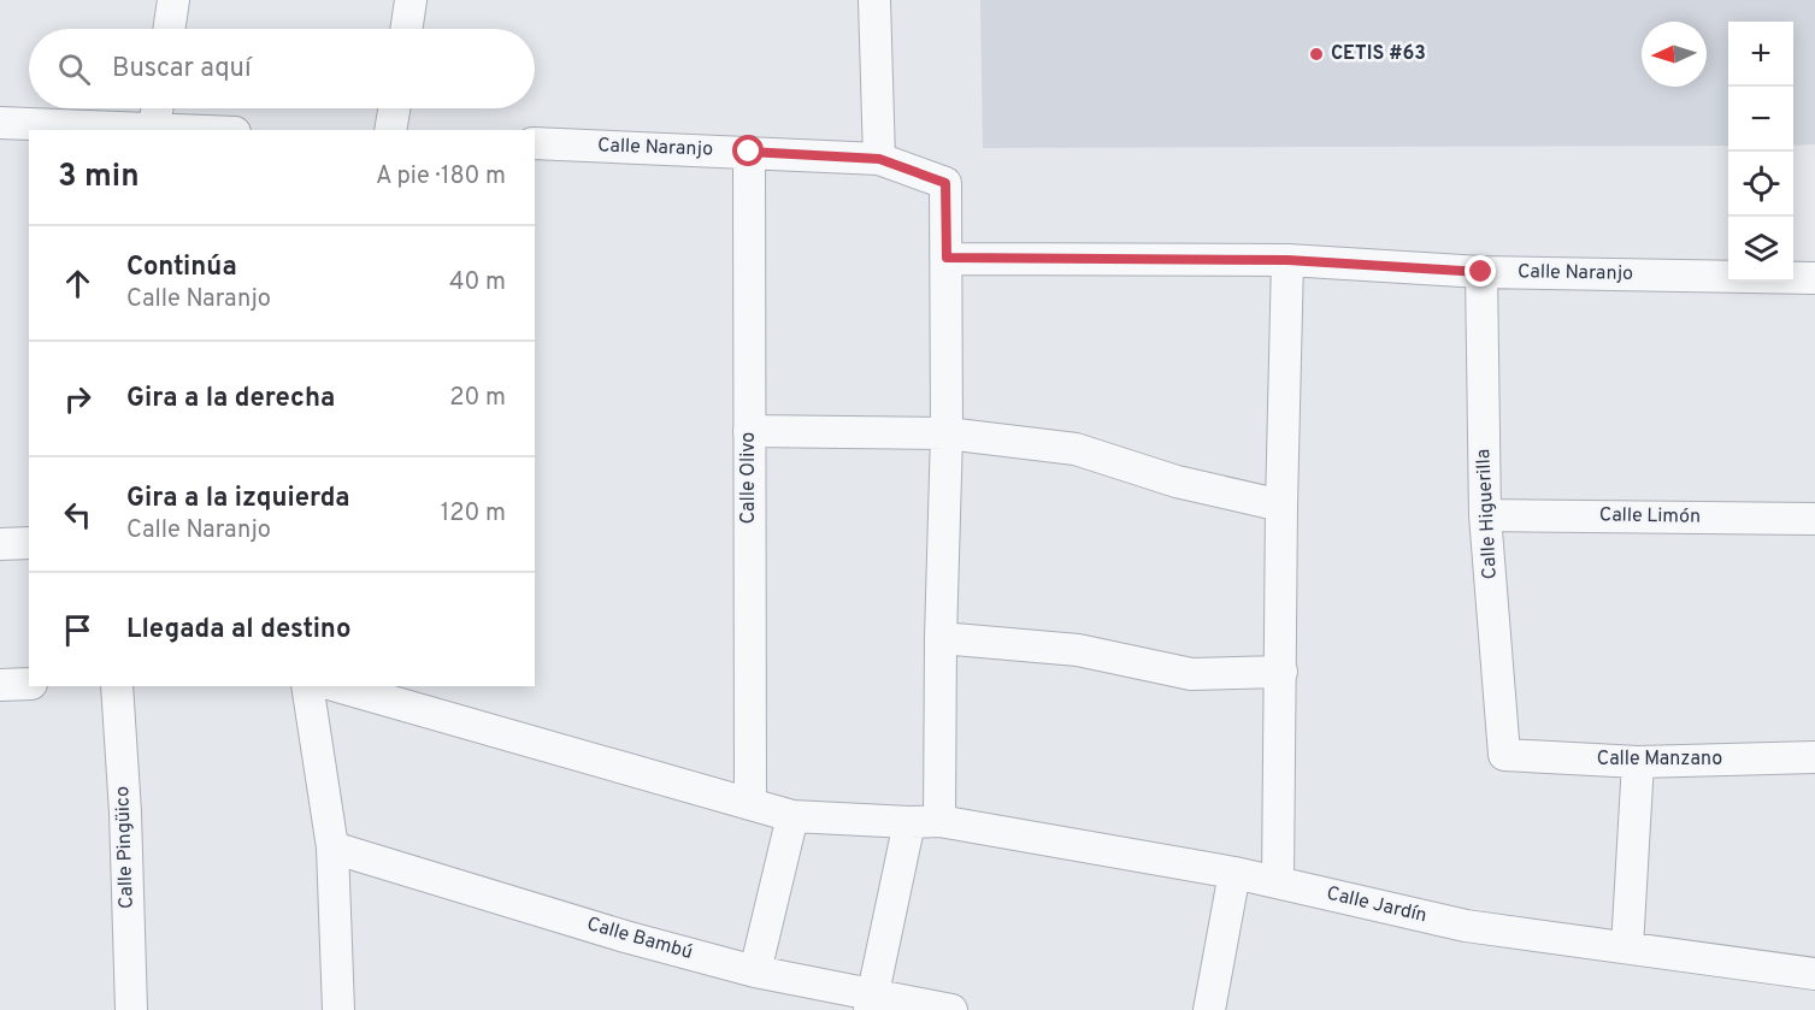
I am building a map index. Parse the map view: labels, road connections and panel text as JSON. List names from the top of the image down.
{
  "streets": {
    "street": [
      "Calle Naranjo",
      "Calle Olivo",
      "Calle Higuerilla",
      "Calle Limón",
      "Calle Manzano",
      "Calle Pingüico",
      "Calle Jardín",
      "Calle Bambú"
    ]
  },
  "crossings": [
    ["Calle Naranjo", "Calle Olivo"],
    ["Calle Naranjo", "Calle Higuerilla"],
    ["Calle Olivo", "Calle Jardín"],
    ["Calle Higuerilla", "Calle Limón"],
    ["Calle Higuerilla", "Calle Manzano"]
  ],
  "places": ["CETIS #63"],
  "north": "left",
  "page": {
    "map_buttons": ["+", "−"],
    "search": "Buscar aquí",
    "heading": ["3 min", "A pie · 180 m"],
    "list": [
      ["Continúa", "Calle Naranjo", "40 m"],
      ["Gira a la derecha", "20 m"],
      ["Gira a la izquierda", "Calle Naranjo", "120 m"],
      "Llegada al destino"
    ]
  }
}
